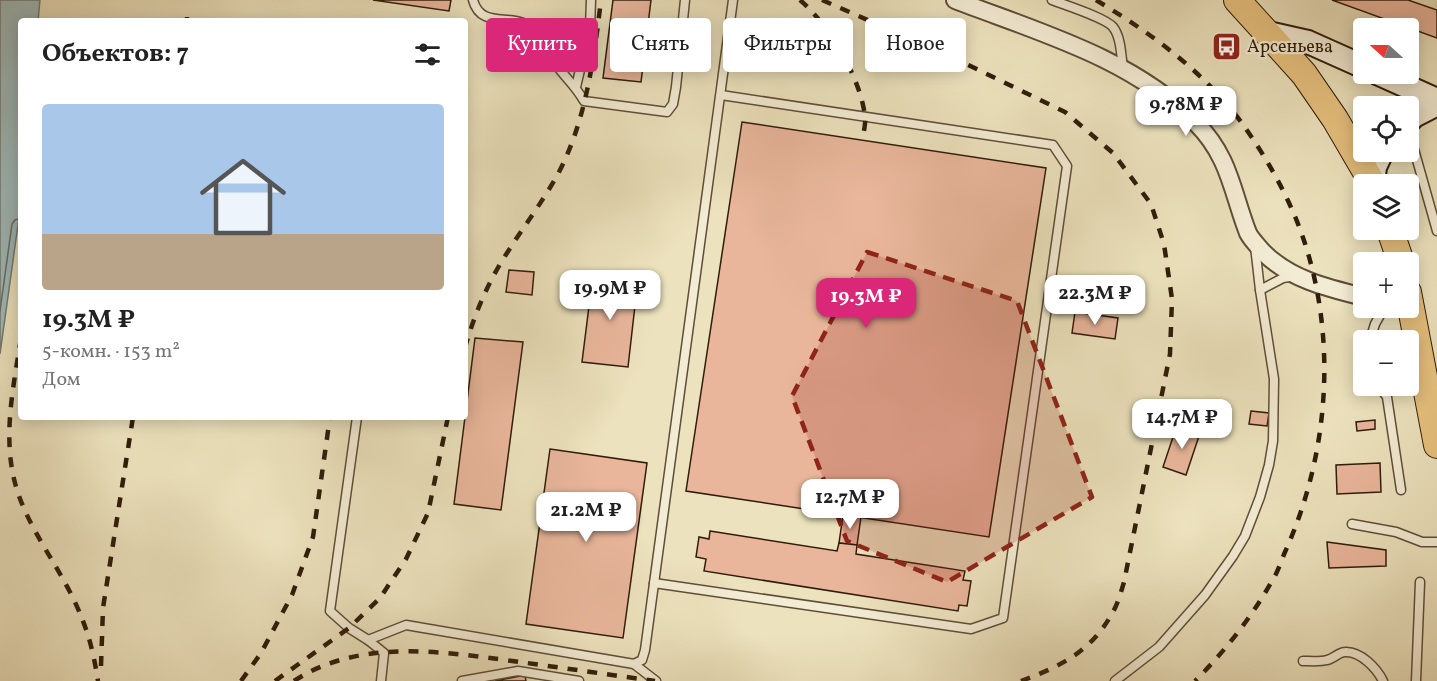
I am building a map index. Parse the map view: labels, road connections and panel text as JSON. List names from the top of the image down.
{
  "places": {
    "bus stop": ["Арсеньева"]
  },
  "north": "left",
  "page": {
    "map_buttons": ["+", "−"],
    "chip": [
      "Купить",
      "Снять",
      "Фильтры",
      "Новое"
    ],
    "heading": "Объектов: 7",
    "price": [
      "9.78M ₽",
      "19.9M ₽",
      "22.3M ₽",
      "19.3M ₽",
      "14.7M ₽",
      "12.7M ₽",
      "21.2M ₽"
    ],
    "list": [
      {
        "name": "19.3M ₽",
        "note": "5-комн. · 153 m² · Дом"
      }
    ]
  }
}
